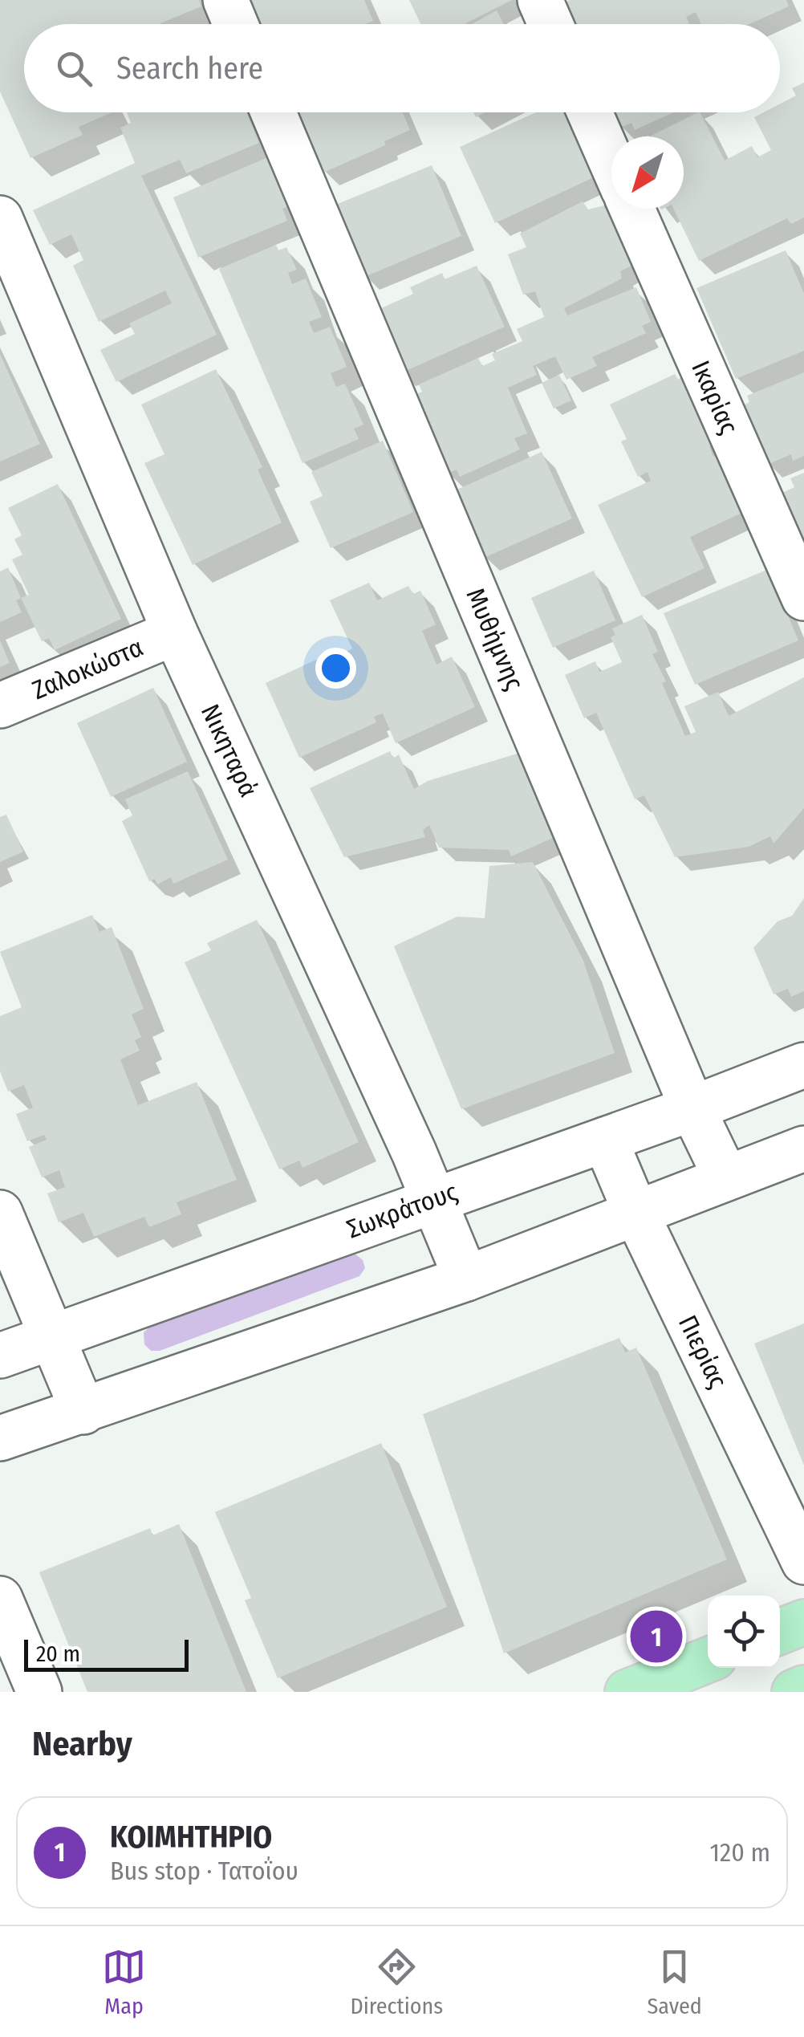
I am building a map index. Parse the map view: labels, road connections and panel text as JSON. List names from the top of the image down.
{
  "streets": {
    "street": [
      "Ικαρίας",
      "Μυθήμνης",
      "Ζαλοκώστα",
      "Νικηταρά",
      "Σωκράτους",
      "Πιερίας"
    ]
  },
  "crossings": [
    ["Μυθήμνης", "Σωκράτους"],
    ["Ζαλοκώστα", "Νικηταρά"],
    ["Νικηταρά", "Σωκράτους"],
    ["Σωκράτους", "Πιερίας"]
  ],
  "scale_bar": "20 m",
  "north": "bottom left",
  "page": {
    "search": "Search here",
    "pins": "1",
    "scale": "20 m",
    "heading": "Nearby",
    "list": [
      {
        "mark": "1",
        "name": "ΚΟΙΜΗΤΗΡΙΟ",
        "note": "Bus stop · Τατοΐου",
        "value": "120 m"
      }
    ],
    "nav": ["Map", "Directions", "Saved"]
  }
}
